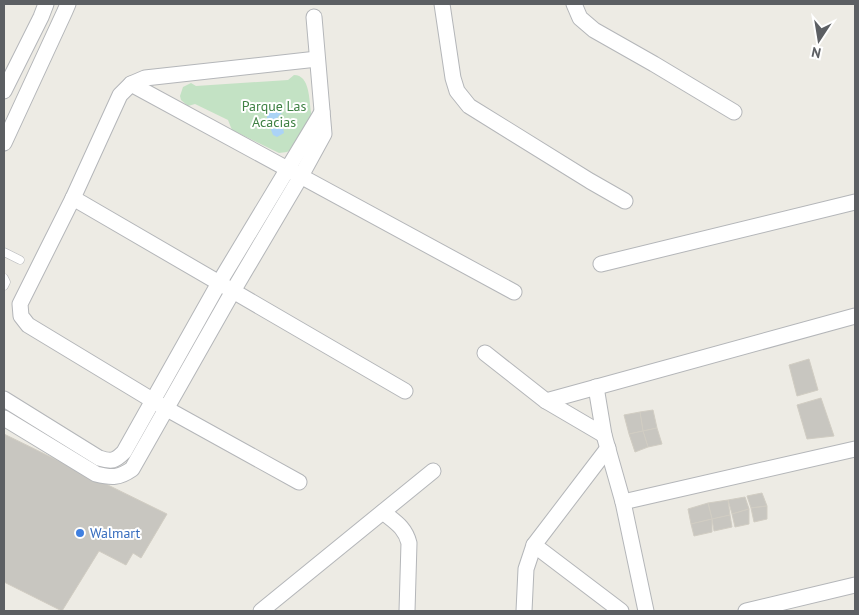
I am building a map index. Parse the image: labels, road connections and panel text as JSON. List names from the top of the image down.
{
  "parks": ["Parque Las Acacias"],
  "places": ["Walmart"],
  "north": "bottom"
}
